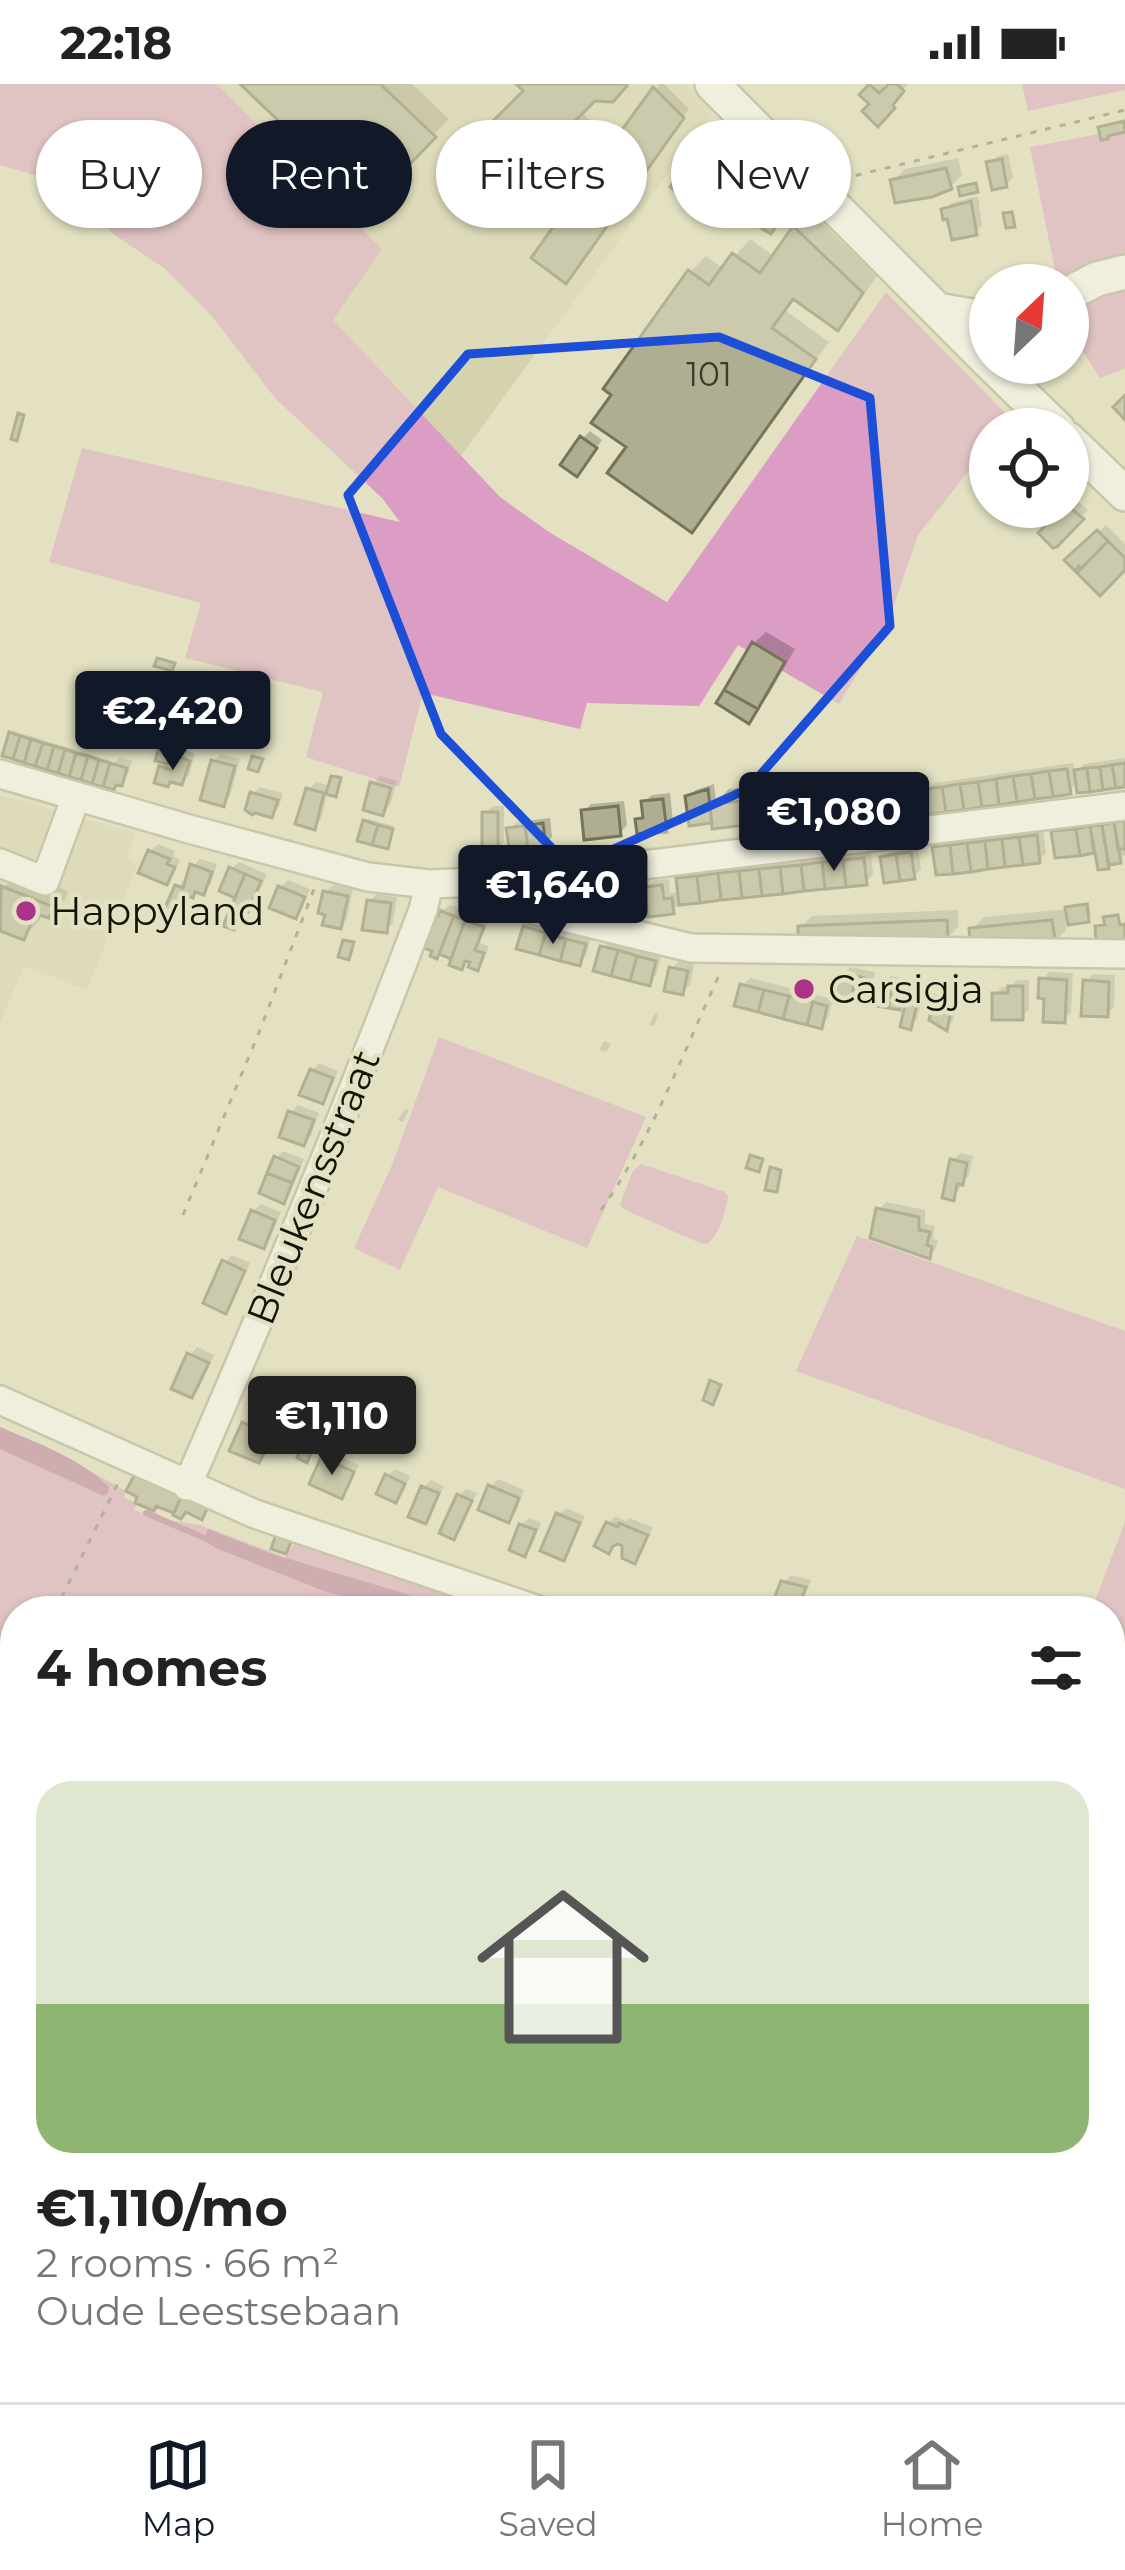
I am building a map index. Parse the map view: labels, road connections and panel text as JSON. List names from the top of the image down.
{
  "streets": {
    "street": ["Bleukensstraat"]
  },
  "places": ["Happyland", "Carsigja"],
  "house_numbers": ["101"],
  "north": "top right",
  "page": {
    "status": "22:18",
    "chip": [
      "Buy",
      "Rent",
      "Filters",
      "New"
    ],
    "price": [
      "€2,420",
      "€1,080",
      "€1,640",
      "€1,110"
    ],
    "heading": "4 homes",
    "list": [
      {
        "name": "€1,110/mo",
        "note": "2 rooms · 66 m² · Oude Leestsebaan"
      }
    ],
    "tabs": ["Map", "Saved", "Home"]
  }
}
